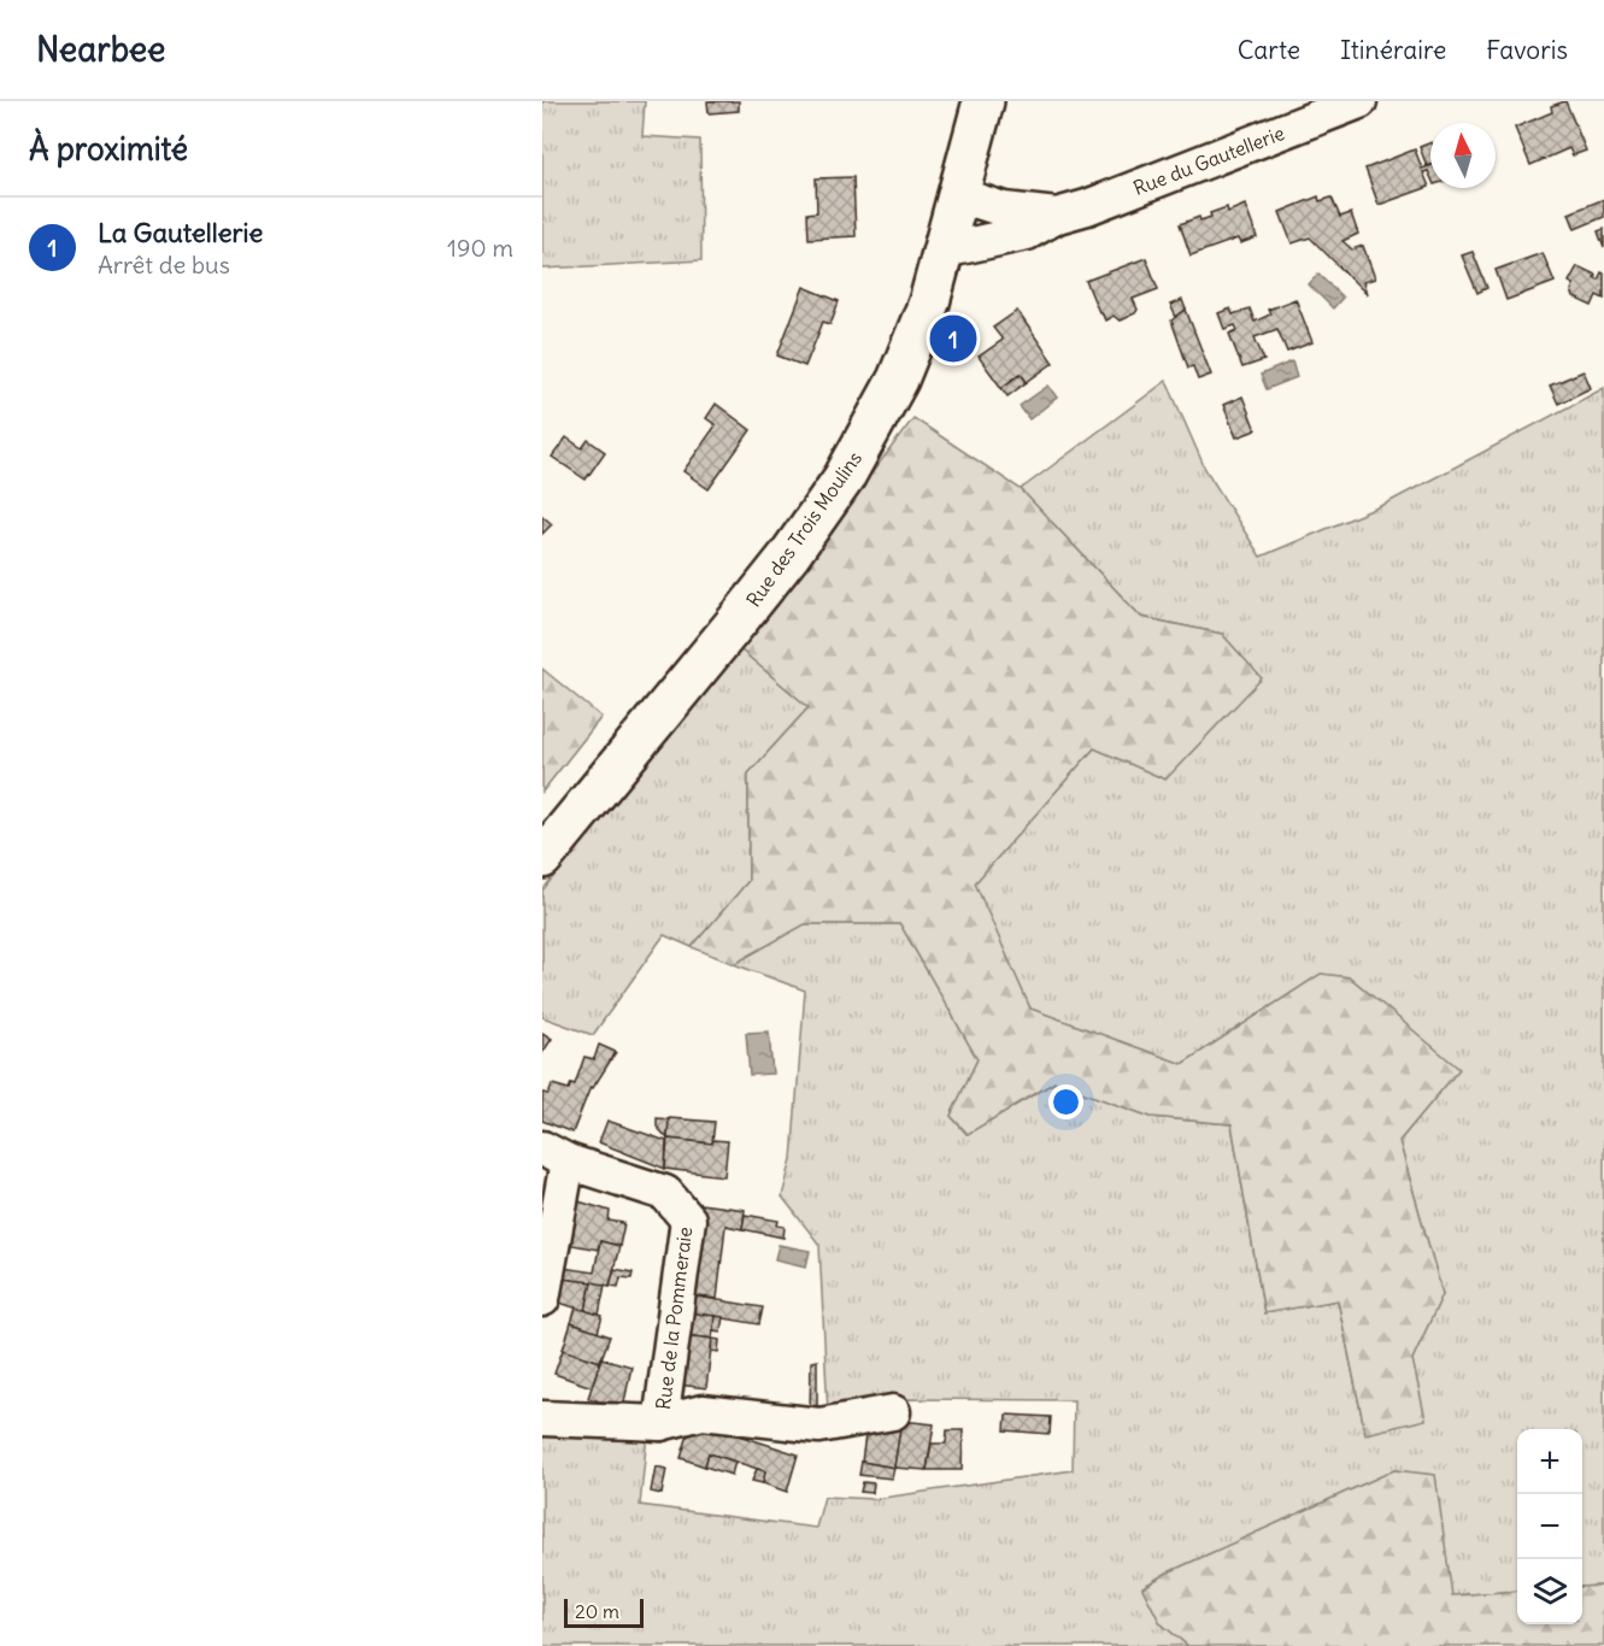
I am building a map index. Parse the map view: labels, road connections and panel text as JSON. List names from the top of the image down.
{
  "streets": {
    "main road": ["Rue des Trois Moulins"],
    "street": ["Rue du Gautellerie", "Rue de la Pommeraie"]
  },
  "crossings": [
    ["Rue du Gautellerie", "Rue des Trois Moulins"]
  ],
  "scale_bar": "20 m",
  "north": "top",
  "page": {
    "header": "Nearbee",
    "nav": ["Carte", "Itinéraire", "Favoris"],
    "heading": "À proximité",
    "list": [
      {
        "mark": "1",
        "name": "La Gautellerie",
        "note": "Arrêt de bus",
        "value": "190 m"
      }
    ],
    "pins": "1",
    "map_buttons": ["+", "−"],
    "scale": "20 m"
  }
}
